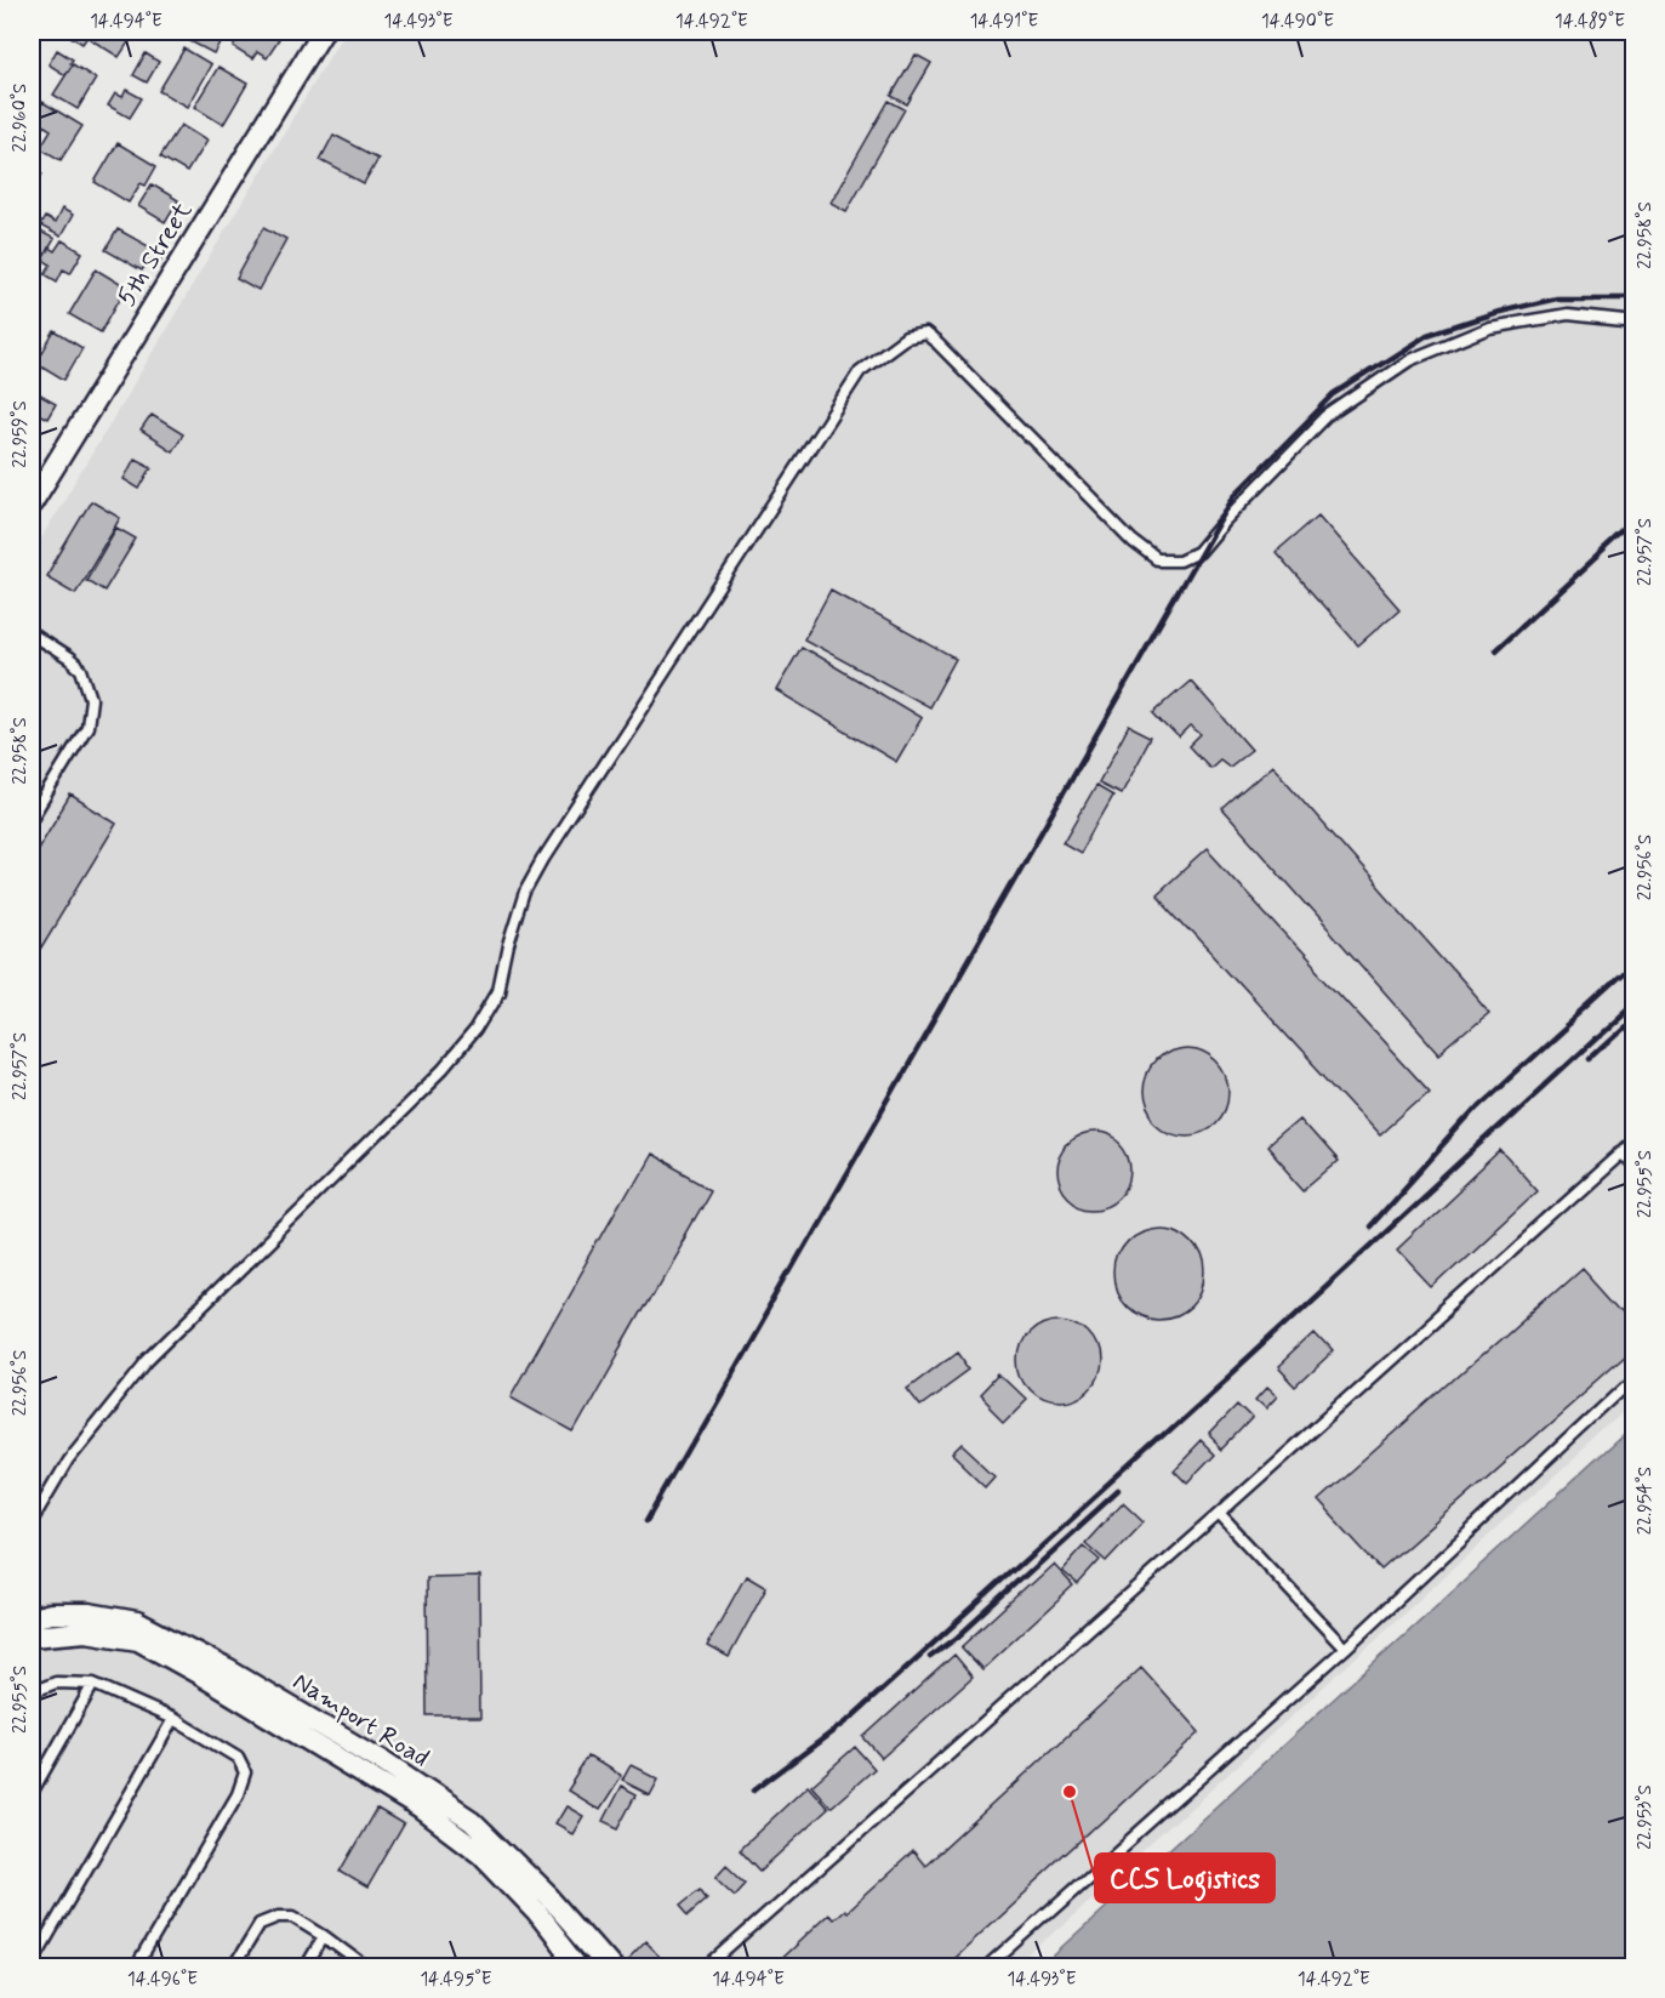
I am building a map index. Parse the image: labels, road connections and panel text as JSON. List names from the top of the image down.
{
  "streets": {
    "street": ["5th Street", "Namport Road"]
  },
  "places": ["CCS Logistics"],
  "coordinates": [
    "14.494°E",
    "14.493°E",
    "14.492°E",
    "14.491°E",
    "14.490°E",
    "14.489°E",
    "22.960°S",
    "22.958°S",
    "22.959°S",
    "22.957°S",
    "22.956°S",
    "22.955°S",
    "22.954°S",
    "22.953°S",
    "14.496°E",
    "14.495°E"
  ]
}
